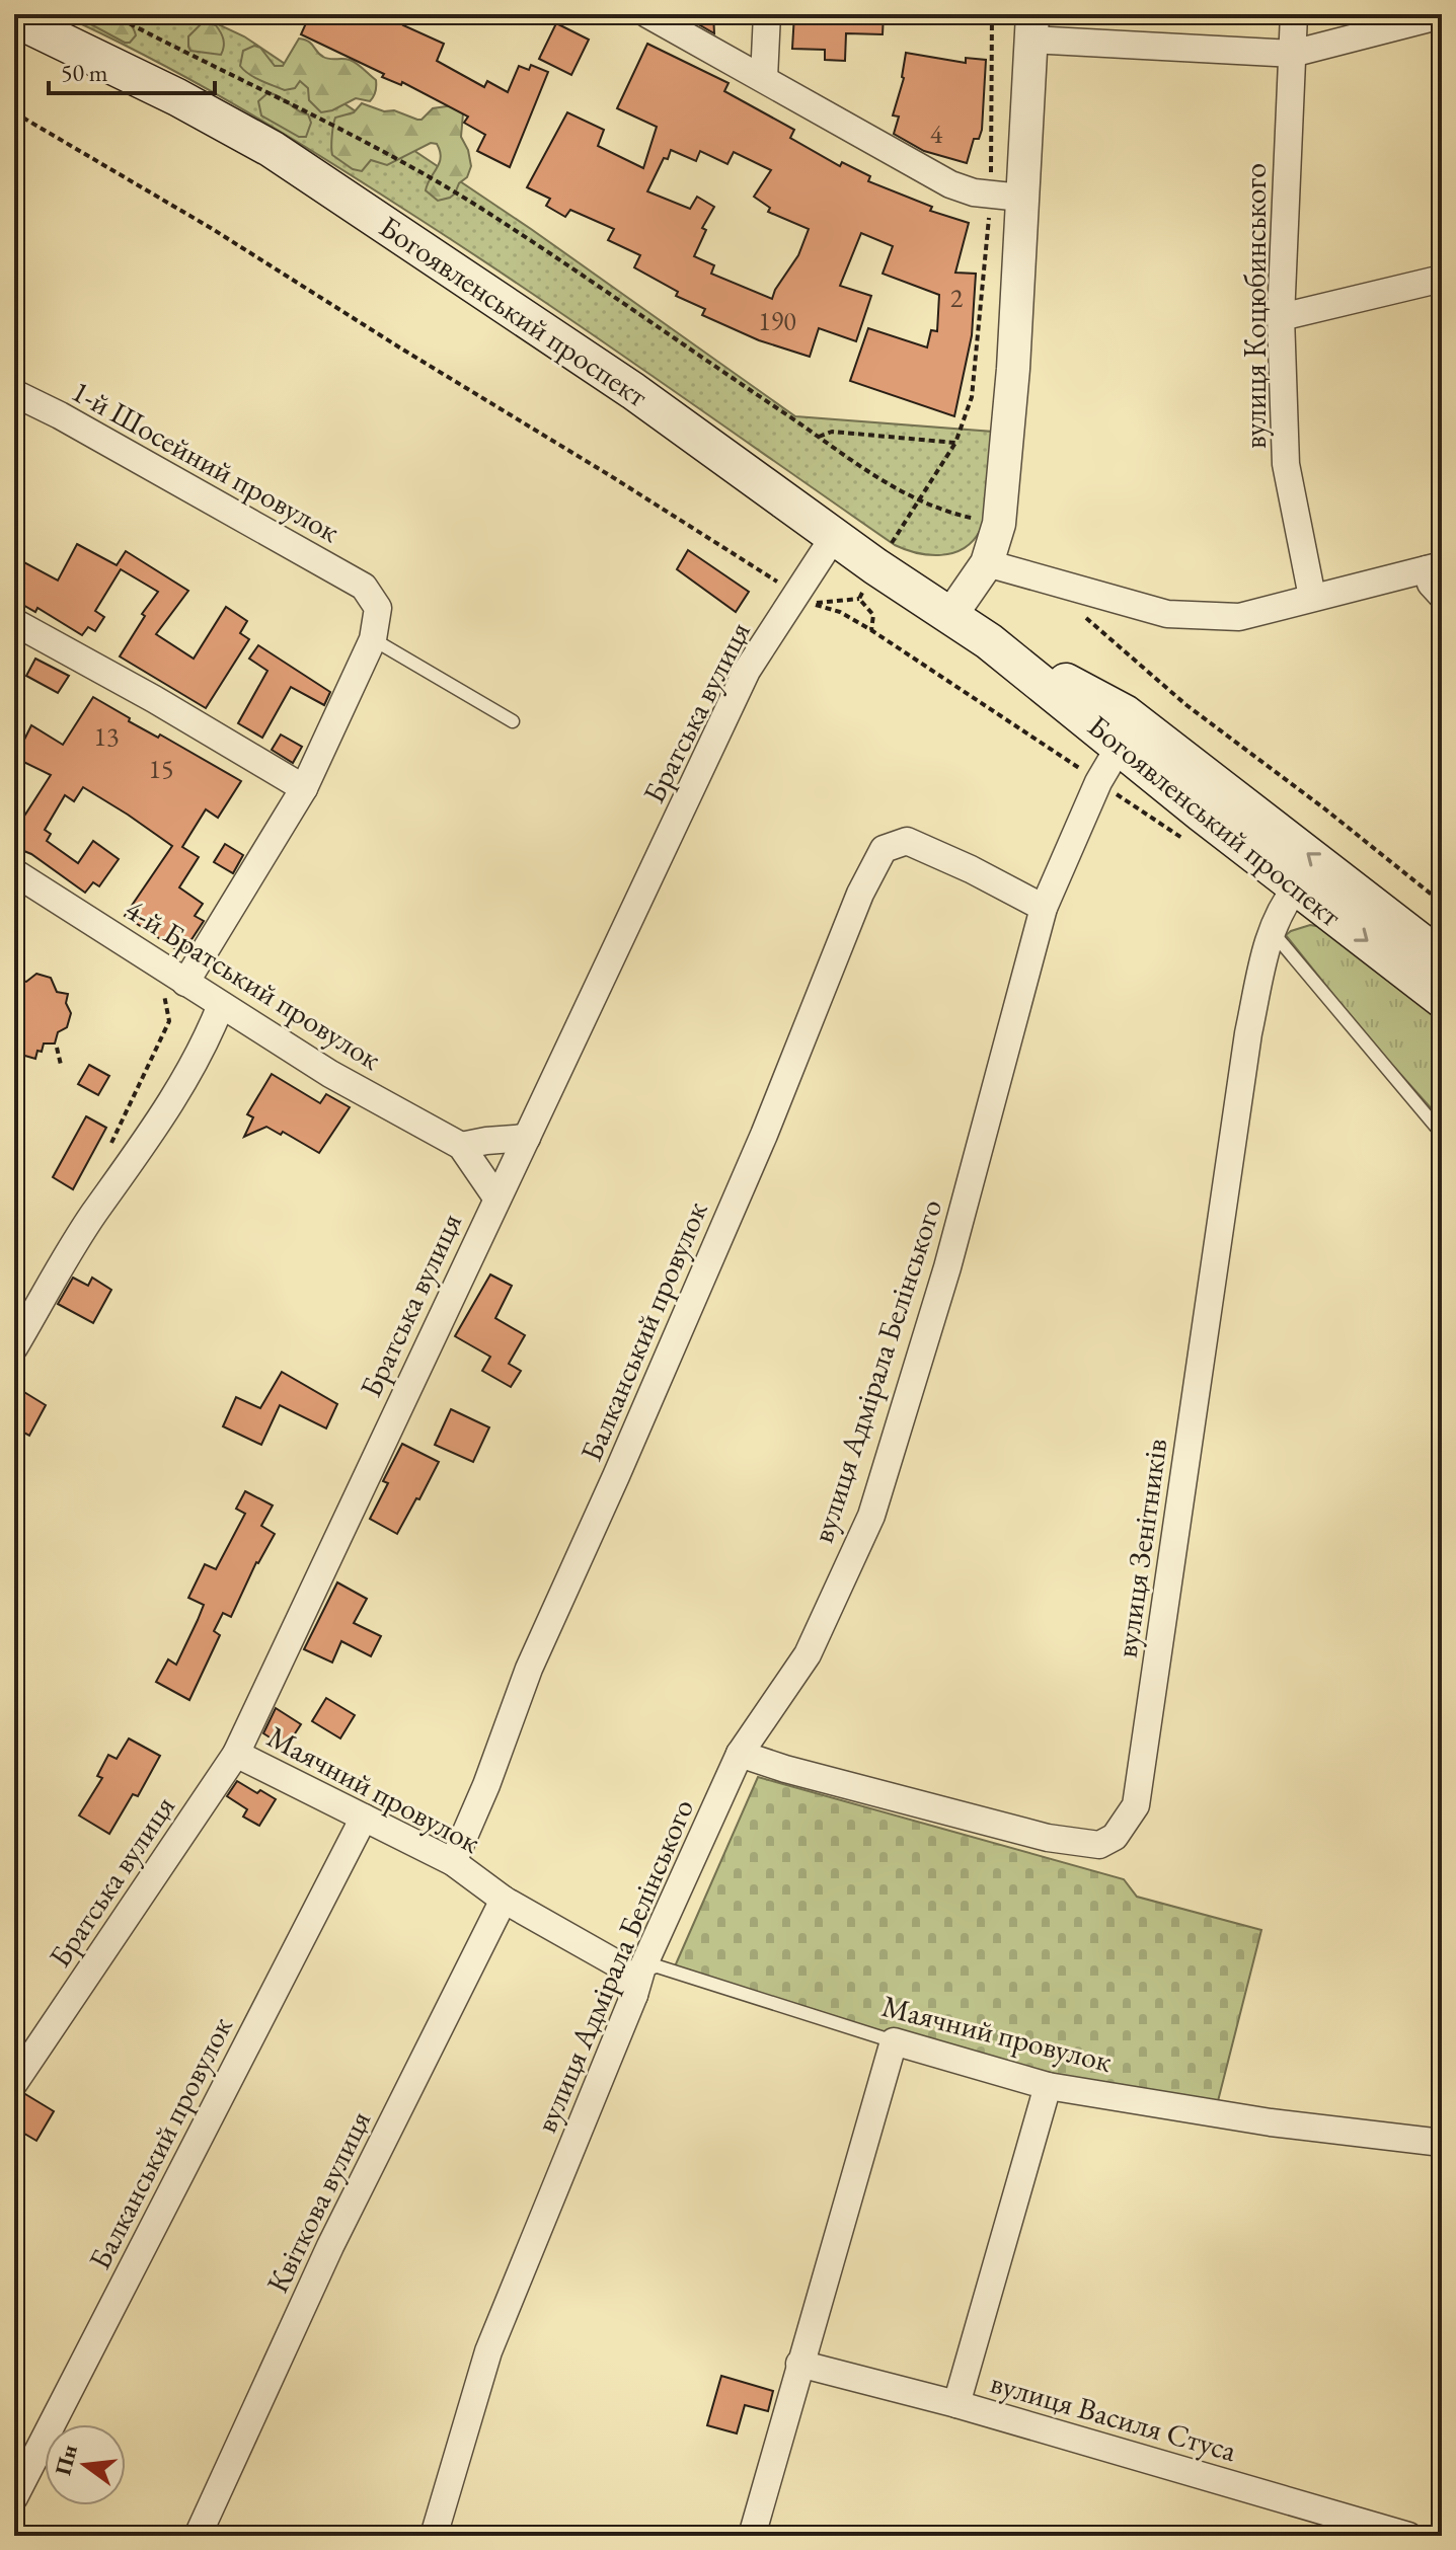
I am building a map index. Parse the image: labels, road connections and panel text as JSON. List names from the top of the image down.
{
  "streets": {
    "main road": ["Богоявленський проспект"],
    "street": [
      "вулиця Коцюбинського",
      "1-й Шосейний провулок",
      "Братська вулиця",
      "4-й Братський провулок",
      "Балканський провулок",
      "вулиця Адмірала Белінського",
      "вулиця Зенітників",
      "Маячний провулок",
      "Квіткова вулиця",
      "вулиця Василя Стуса"
    ]
  },
  "crossings": [
    ["Богоявленський проспект", "Братська вулиця"],
    ["Богоявленський проспект", "вулиця Адмірала Белінського"],
    ["Богоявленський проспект", "вулиця Зенітників"],
    ["Братська вулиця", "4-й Братський провулок"],
    ["Братська вулиця", "Маячний провулок"],
    ["Балканський провулок", "вулиця Адмірала Белінського"],
    ["Балканський провулок", "Маячний провулок"],
    ["вулиця Адмірала Белінського", "вулиця Зенітників"],
    ["вулиця Адмірала Белінського", "Маячний провулок"],
    ["Маячний провулок", "Квіткова вулиця"]
  ],
  "house_numbers": [
    "4",
    "2",
    "190",
    "13",
    "15"
  ],
  "scale_bar": "50 m",
  "north": "left"
}
